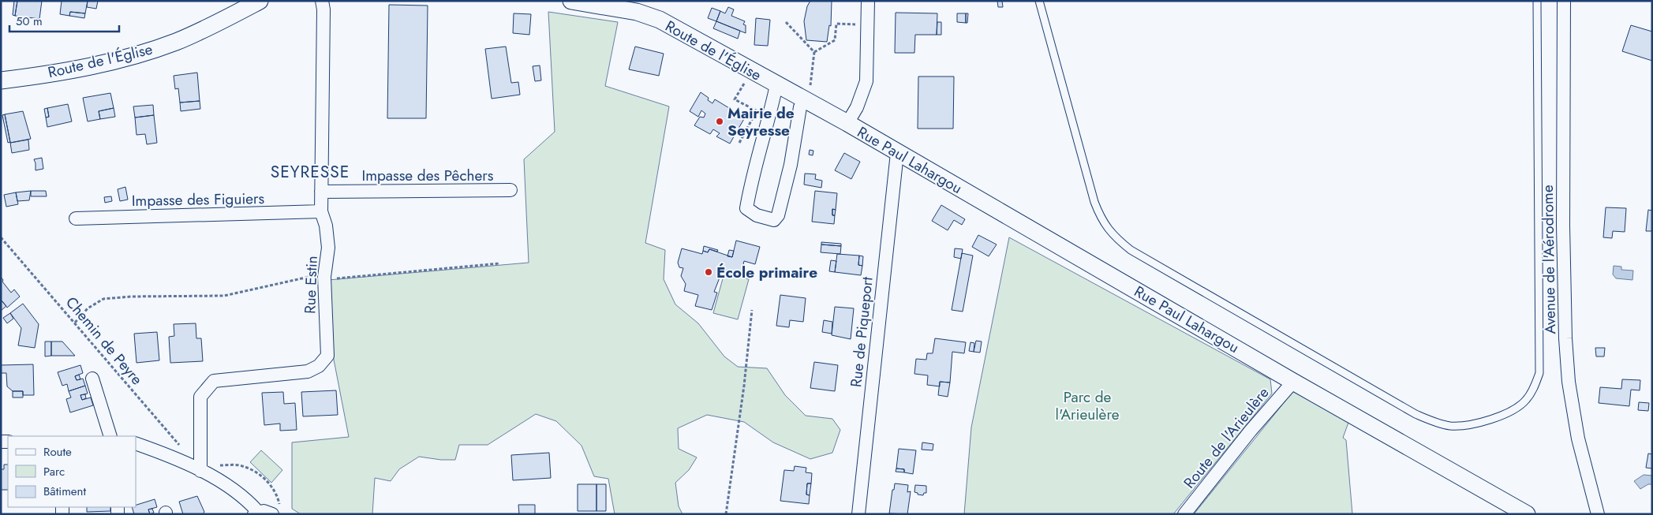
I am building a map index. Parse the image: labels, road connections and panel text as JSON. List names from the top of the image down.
{
  "streets": {
    "street": [
      "Route de l'Église",
      "Rue Paul Lahargou",
      "Impasse des Pêchers",
      "Impasse des Figuiers",
      "Avenue de l'Aérodrome",
      "Rue Estin",
      "Rue de Piqueport",
      "Route de l'Arieulère"
    ],
    "path": ["Chemin de Peyre"]
  },
  "crossings": [
    ["Route de l'Église", "Rue Paul Lahargou"],
    ["Rue Paul Lahargou", "Rue de Piqueport"],
    ["Rue Paul Lahargou", "Route de l'Arieulère"],
    ["Impasse des Pêchers", "Rue Estin"],
    ["Impasse des Figuiers", "Rue Estin"]
  ],
  "districts": ["SEYRESSE"],
  "parks": ["Parc de l'Arieulère"],
  "places": ["Mairie de Seyresse", "École primaire"],
  "legend": ["Route", "Parc", "Bâtiment"],
  "scale_bar": "50 m"
}
